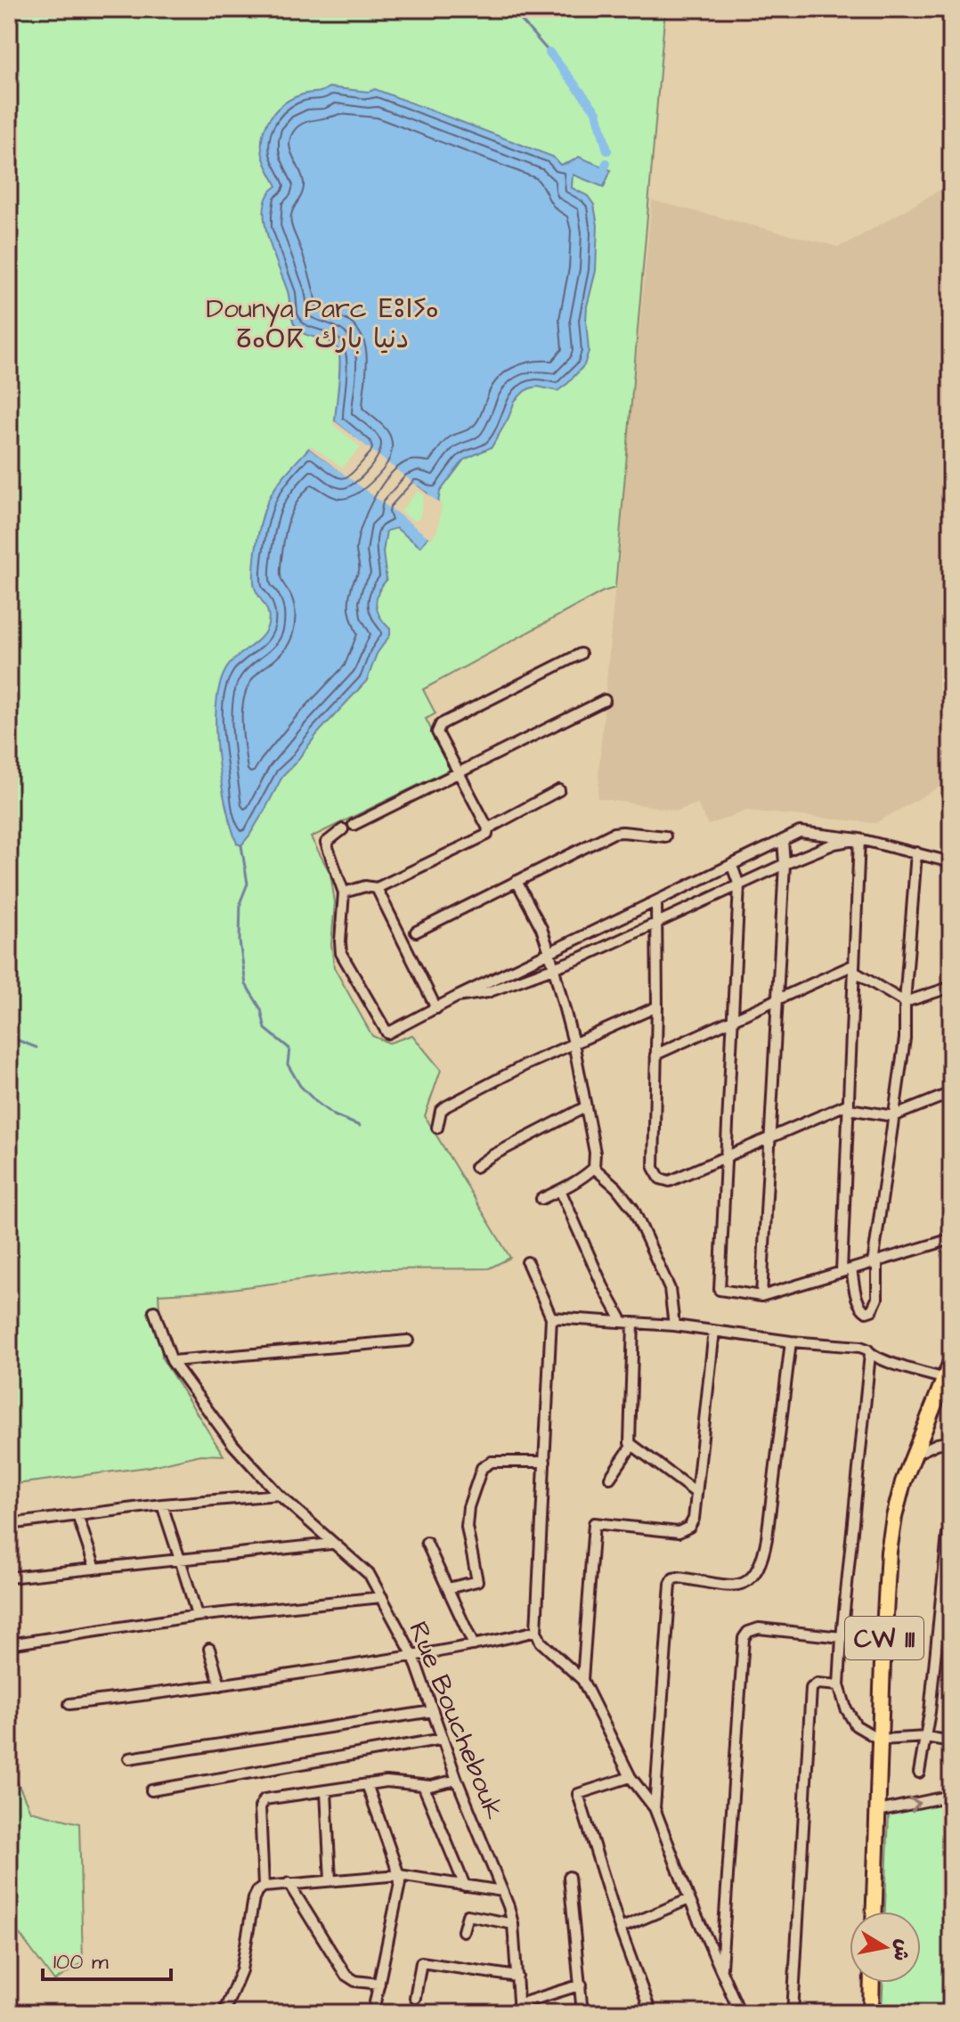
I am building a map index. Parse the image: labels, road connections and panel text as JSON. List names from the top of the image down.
{
  "streets": {
    "main road": ["CW 111"],
    "street": ["Rue Bouchebouk"]
  },
  "parks": ["Dounya Parc ⴹⵓⵏⵢⴰ ⵒⴰⵔⴽ دنيا بارك"],
  "scale_bar": "100 m",
  "north": "right"
}
